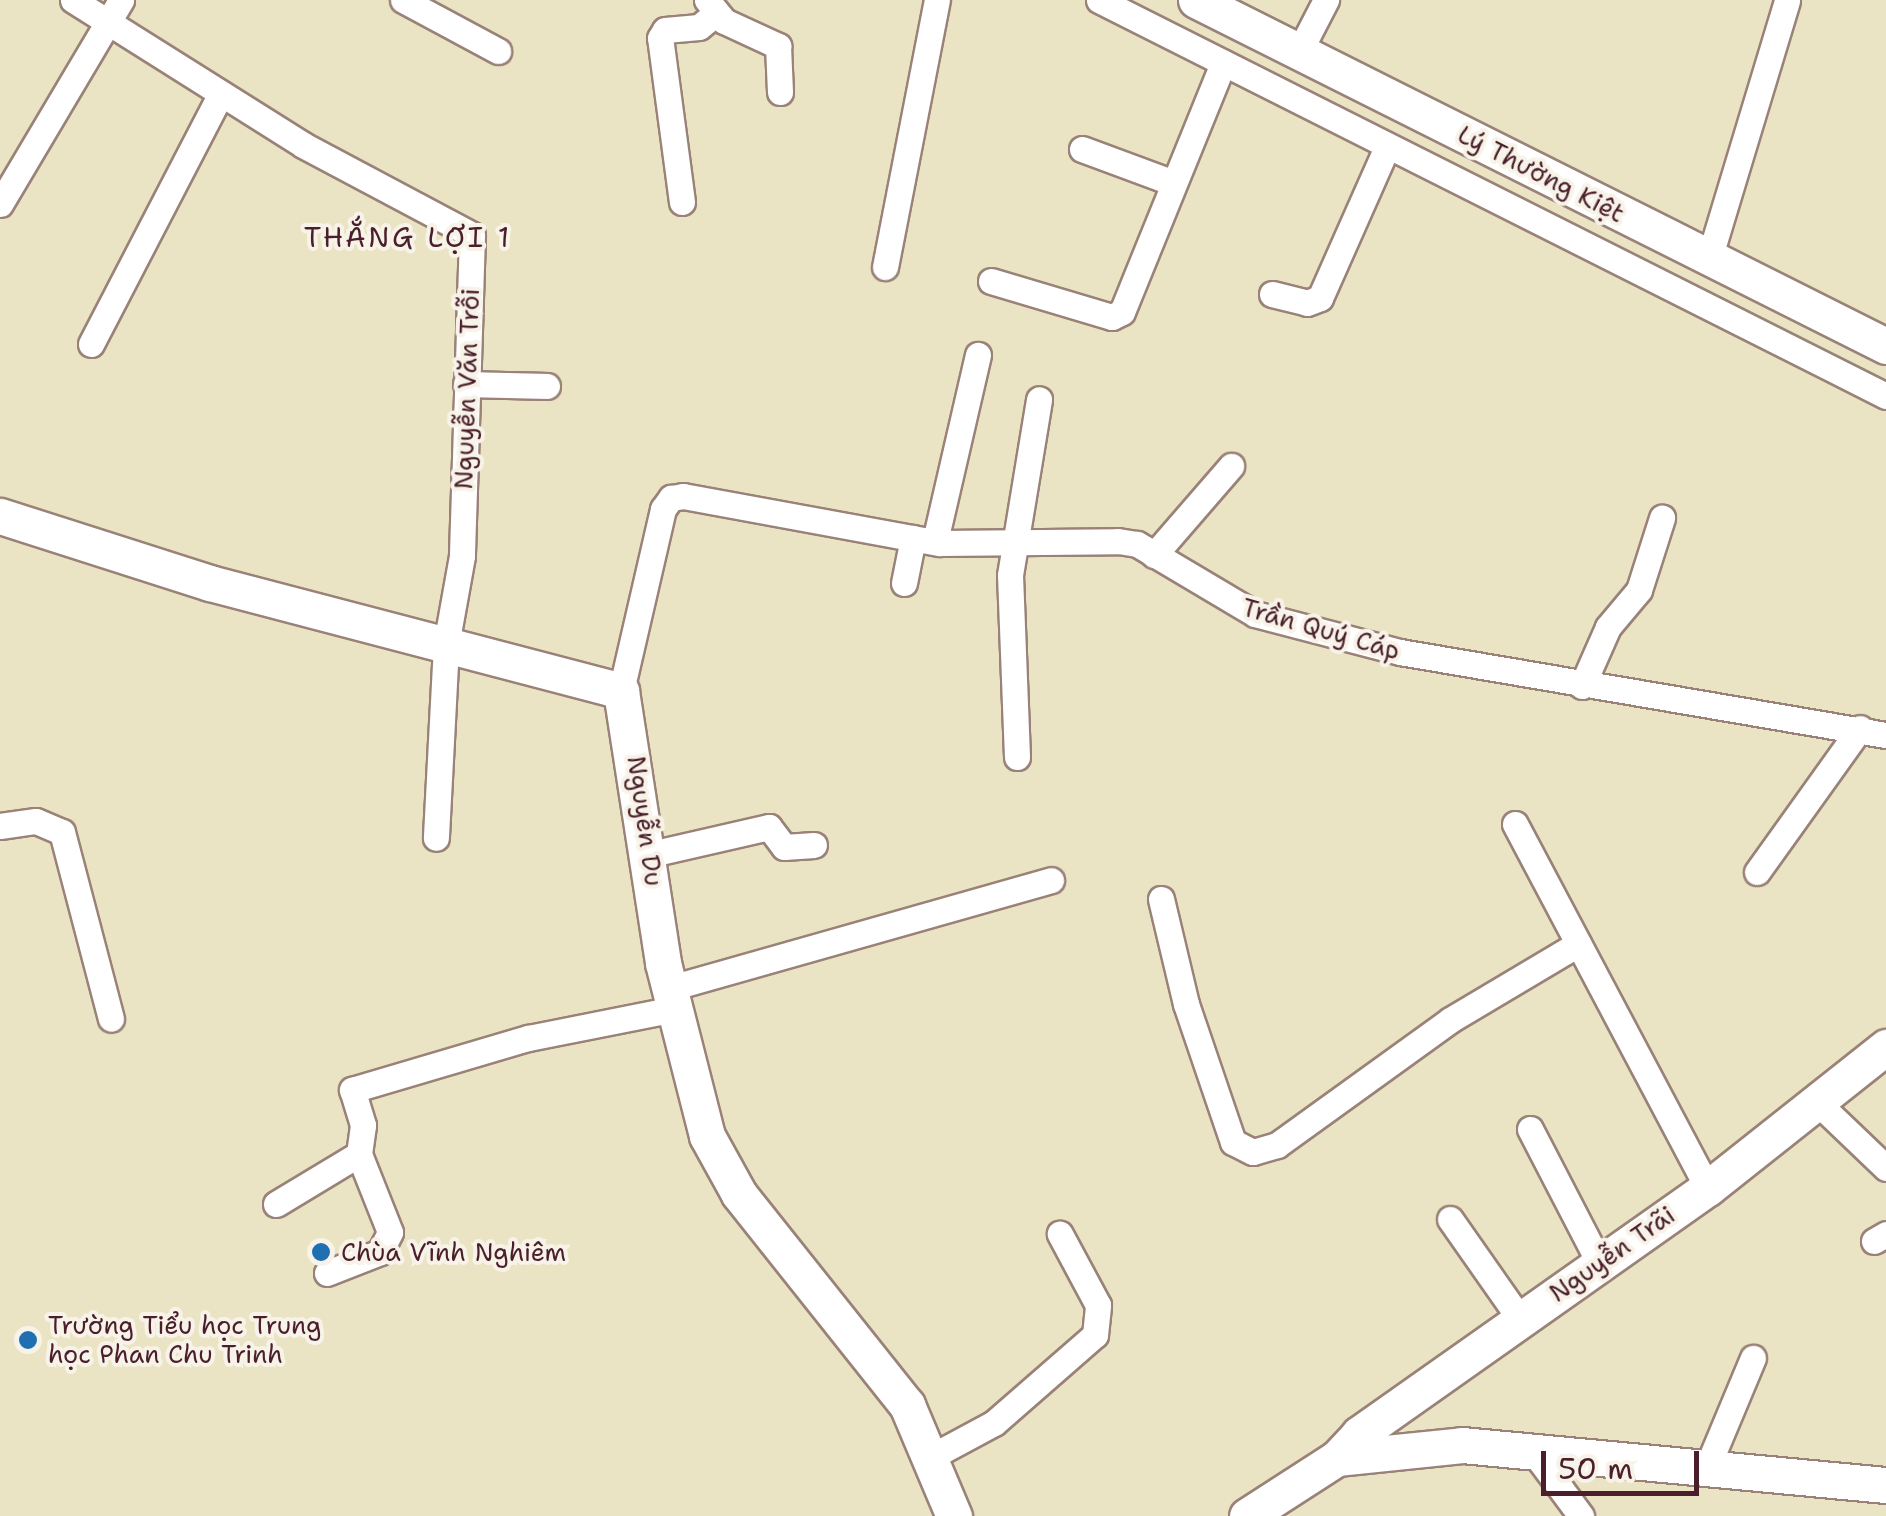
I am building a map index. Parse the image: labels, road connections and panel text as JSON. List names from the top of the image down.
{
  "streets": {
    "street": [
      "Lý Thường Kiệt",
      "Nguyễn Văn Trỗi",
      "Trần Quý Cáp",
      "Nguyễn Du",
      "Nguyễn Trãi"
    ]
  },
  "crossings": [
    ["Trần Quý Cáp", "Nguyễn Du"]
  ],
  "districts": ["THẮNG LỢI 1"],
  "places": ["Chùa Vĩnh Nghiêm", "Trường Tiểu học Trung học Phan Chu Trinh"],
  "scale_bar": "50 m"
}
